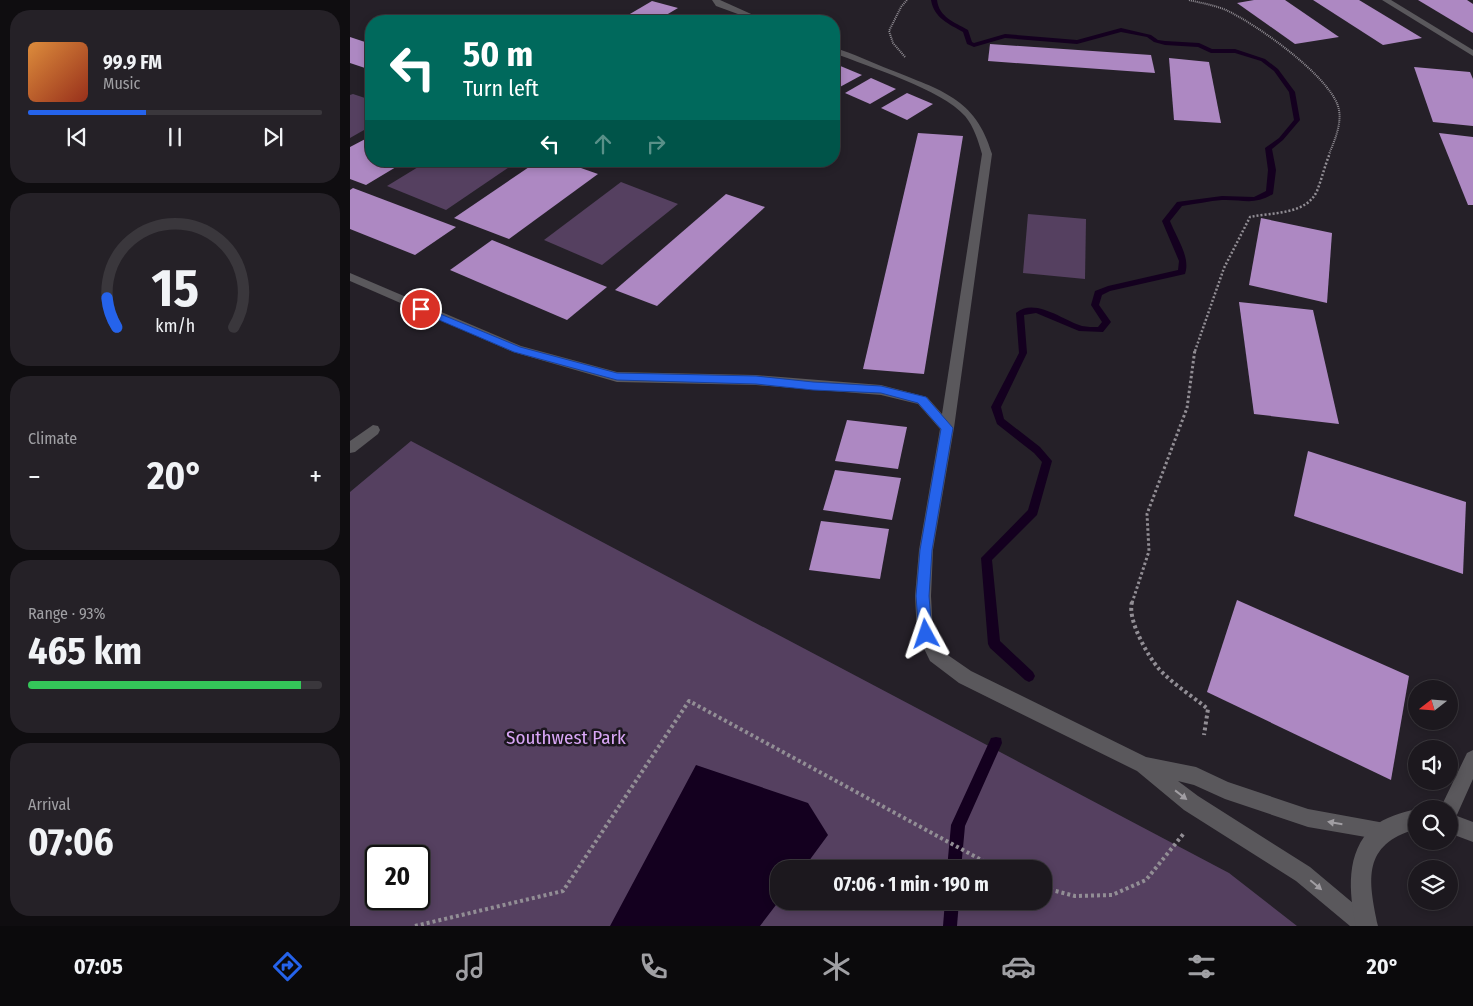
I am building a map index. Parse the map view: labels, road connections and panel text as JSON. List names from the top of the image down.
{
  "parks": ["Southwest Park"],
  "north": "left",
  "page": {
    "turn": ["50 m", "Turn left"],
    "song": ["99.9 FM", "Music"],
    "tile": [
      "Climate",
      ["Range · 93%", "465 km"],
      ["Arrival", "07:06"]
    ],
    "heat": ["−", "20°", "+"],
    "limit": "20",
    "trip": "07:06 · 1 min · 190 m",
    "tabs": ["07:05", "20°"],
    "gauge": ["15", "km/h"]
  }
}
